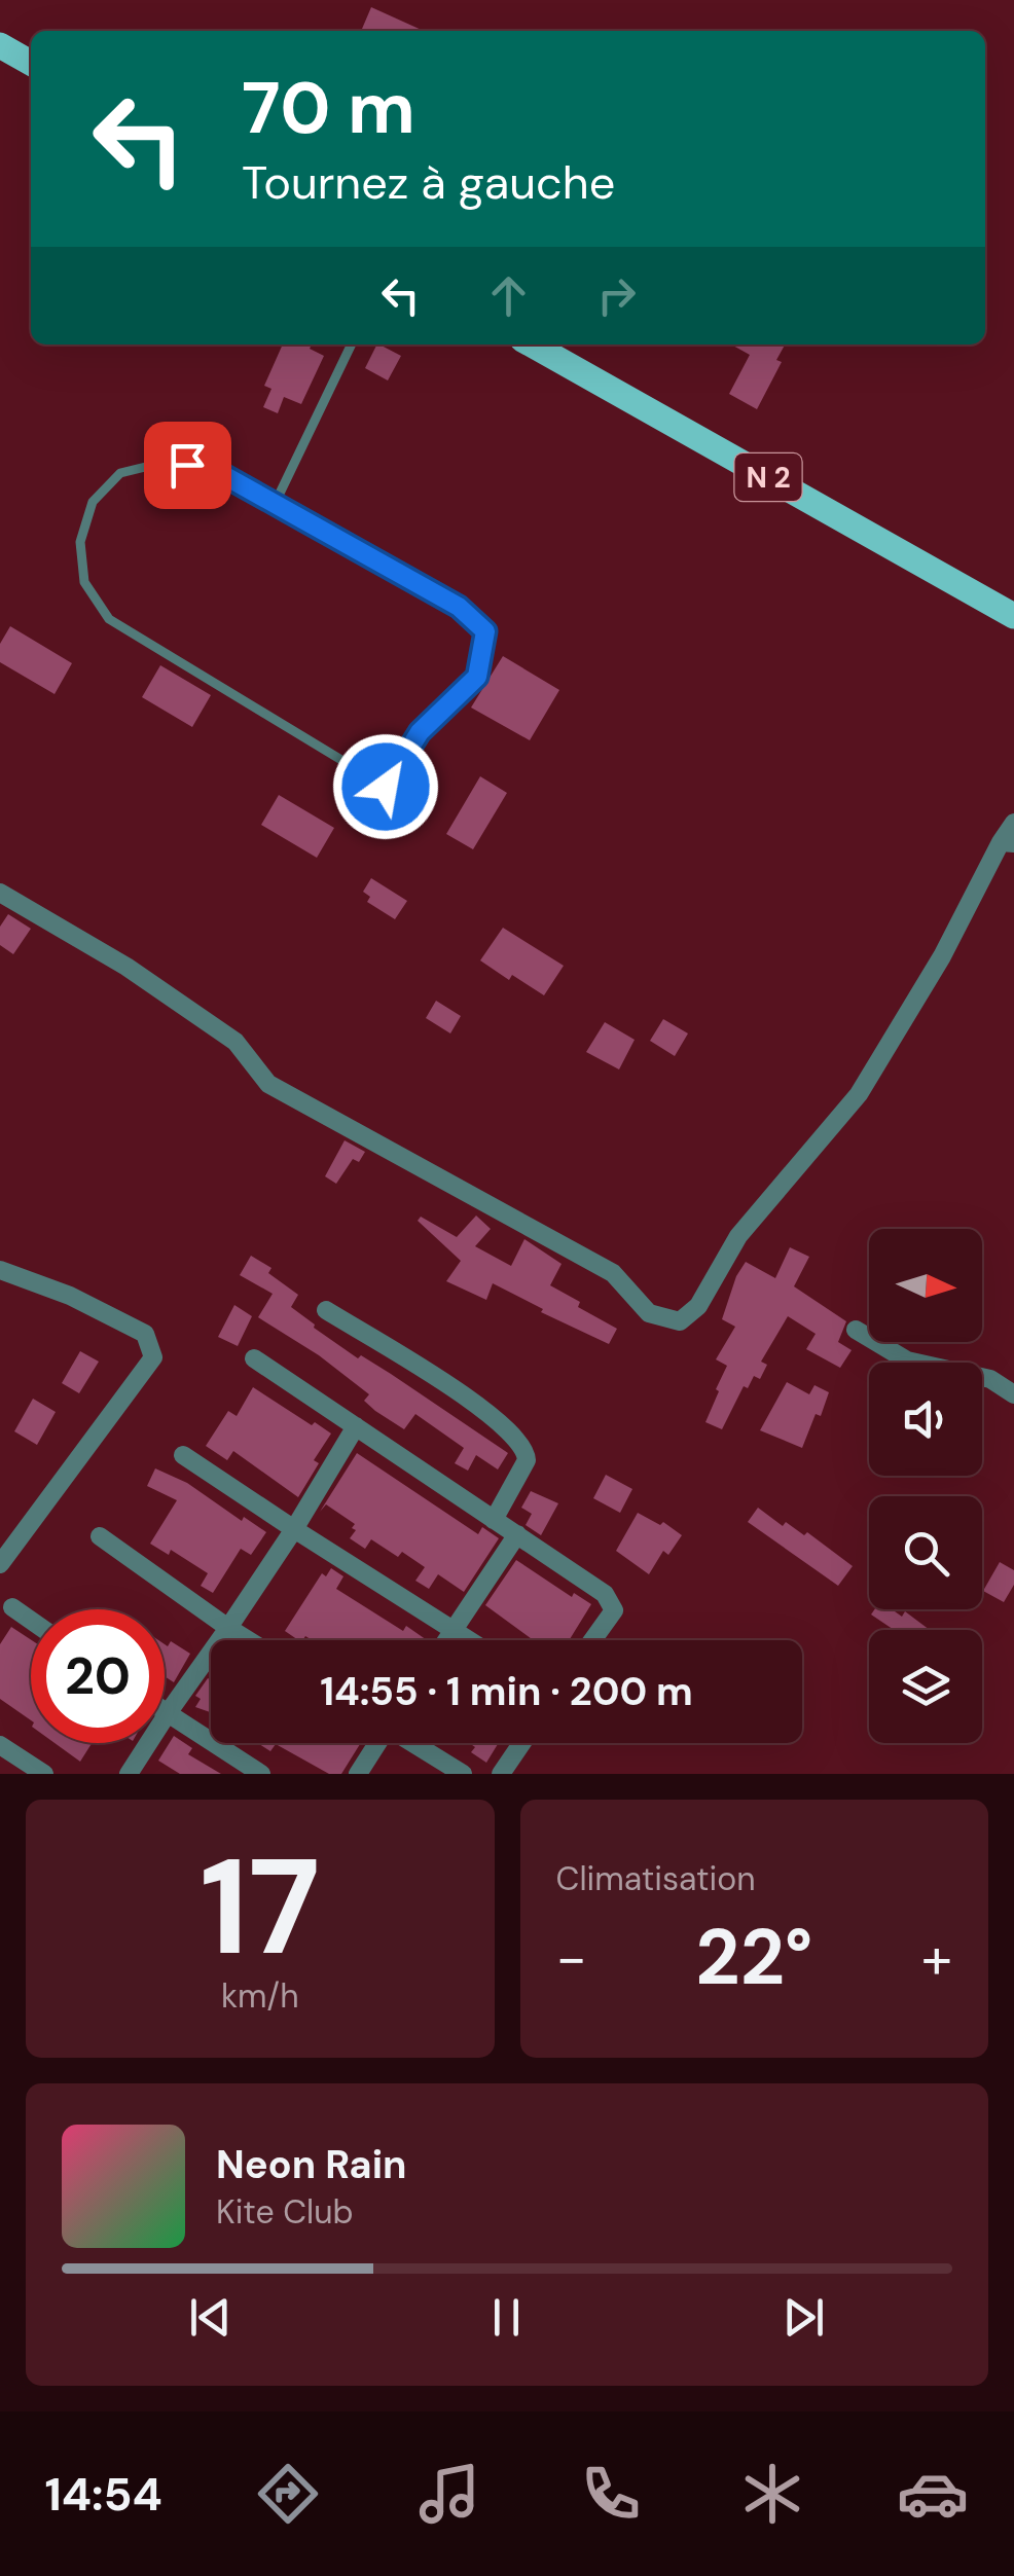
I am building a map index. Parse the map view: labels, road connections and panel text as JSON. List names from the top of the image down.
{
  "streets": {
    "main road": ["N 2"]
  },
  "north": "right",
  "page": {
    "turn": ["70 m", "Tournez à gauche"],
    "limit": "20",
    "trip": "14:55 · 1 min · 200 m",
    "tile": [
      ["17", "km/h"],
      "Climatisation"
    ],
    "heat": ["−", "22°", "+"],
    "song": ["Neon Rain", "Kite Club"],
    "tabs": "14:54"
  }
}
